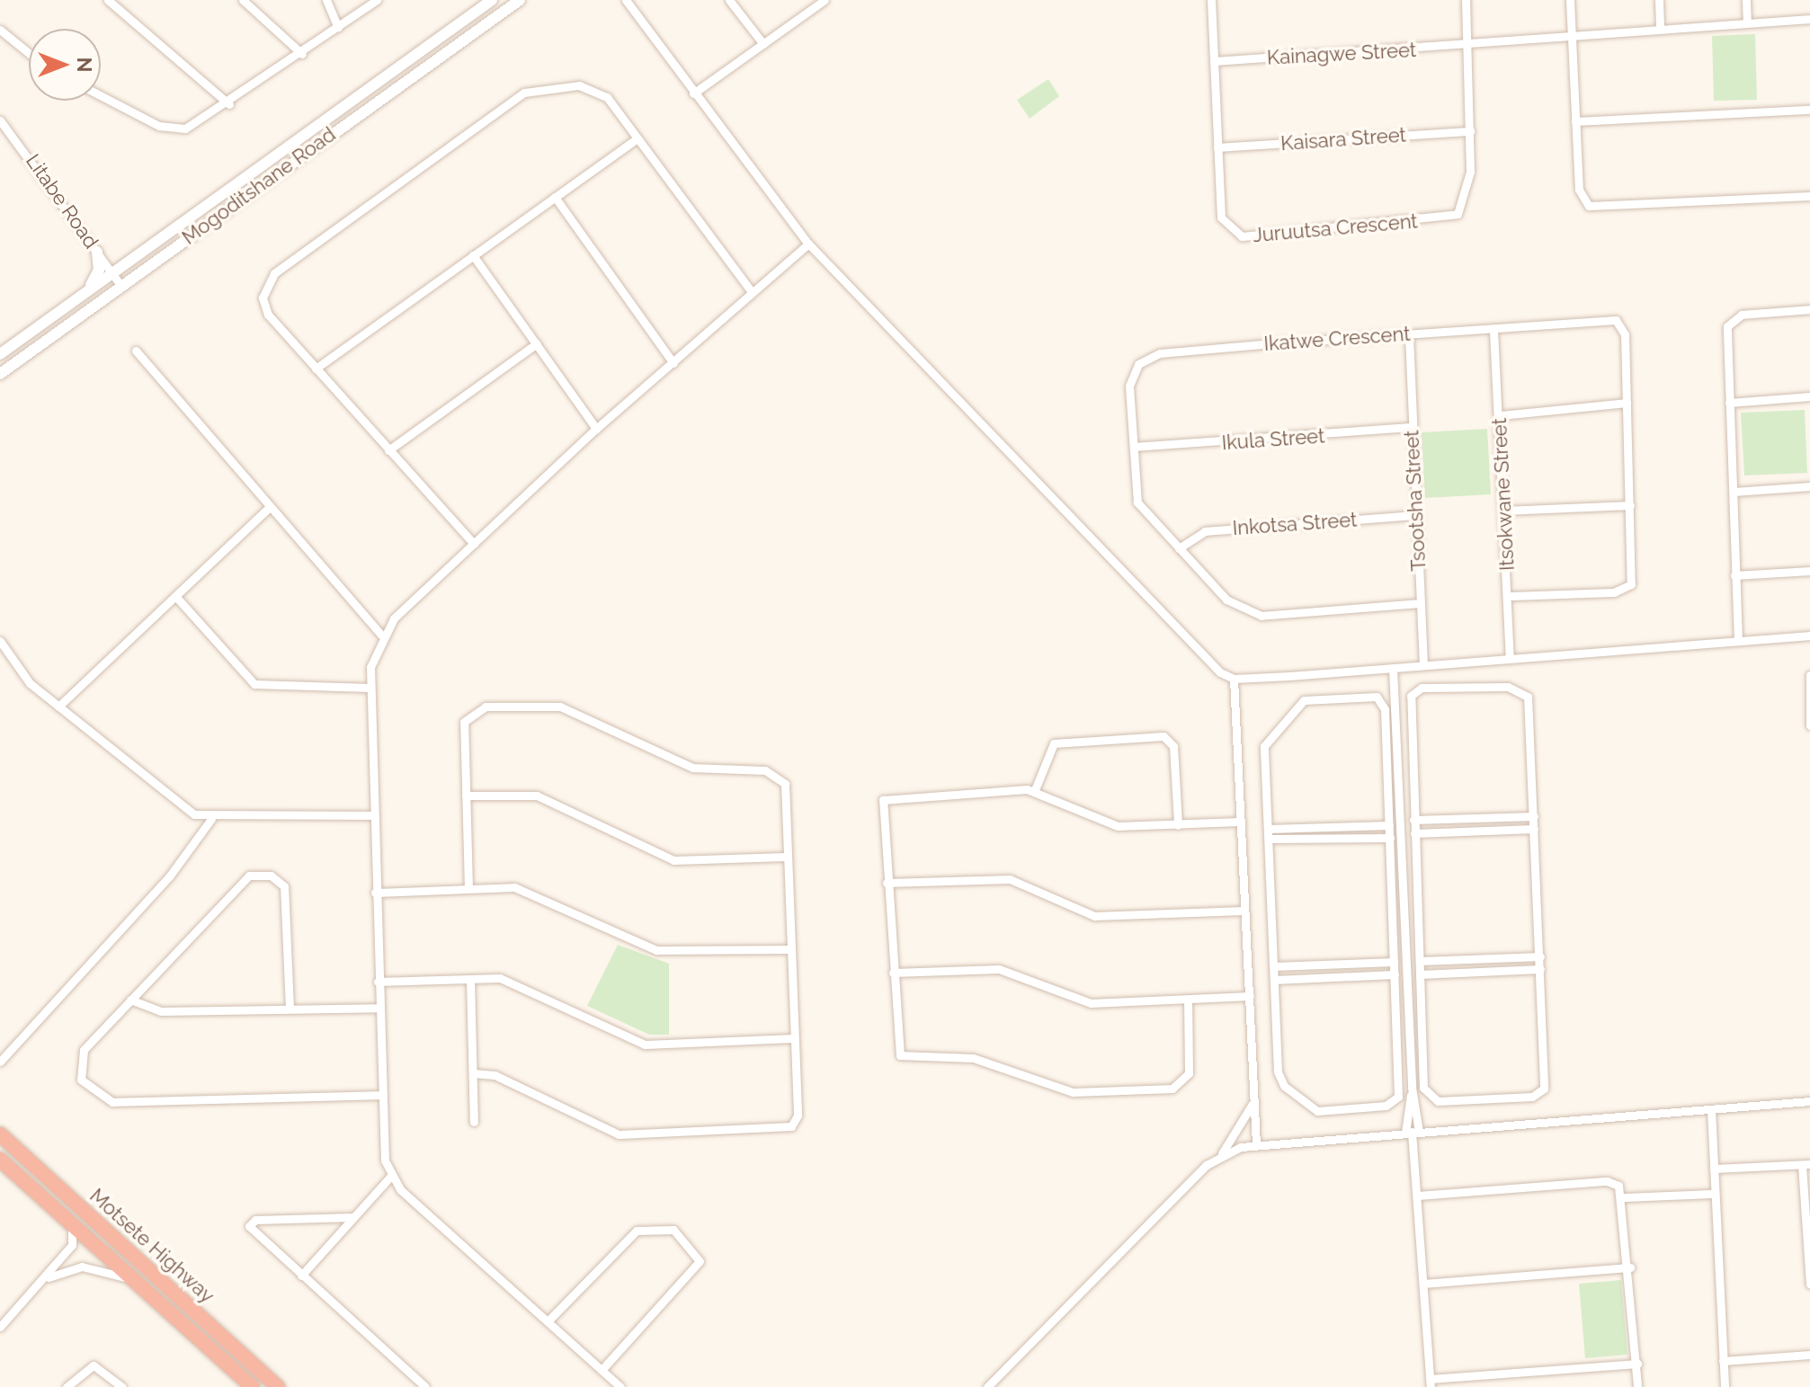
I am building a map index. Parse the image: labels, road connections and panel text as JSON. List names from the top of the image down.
{
  "streets": {
    "highway": ["Motsete Highway"],
    "main road": ["Mogoditshane Road"],
    "street": [
      "Kainagwe Street",
      "Kaisara Street",
      "Litabe Road",
      "Juruutsa Crescent",
      "Ikatwe Crescent",
      "Ikula Street",
      "Itsokwane Street",
      "Tsootsha Street",
      "Inkotsa Street"
    ]
  },
  "crossings": [
    ["Kainagwe Street", "Juruutsa Crescent"],
    ["Kaisara Street", "Juruutsa Crescent"],
    ["Mogoditshane Road", "Litabe Road"],
    ["Ikatwe Crescent", "Ikula Street"],
    ["Ikatwe Crescent", "Itsokwane Street"],
    ["Ikatwe Crescent", "Tsootsha Street"],
    ["Ikatwe Crescent", "Inkotsa Street"],
    ["Ikula Street", "Tsootsha Street"],
    ["Tsootsha Street", "Inkotsa Street"]
  ],
  "north": "right"
}
